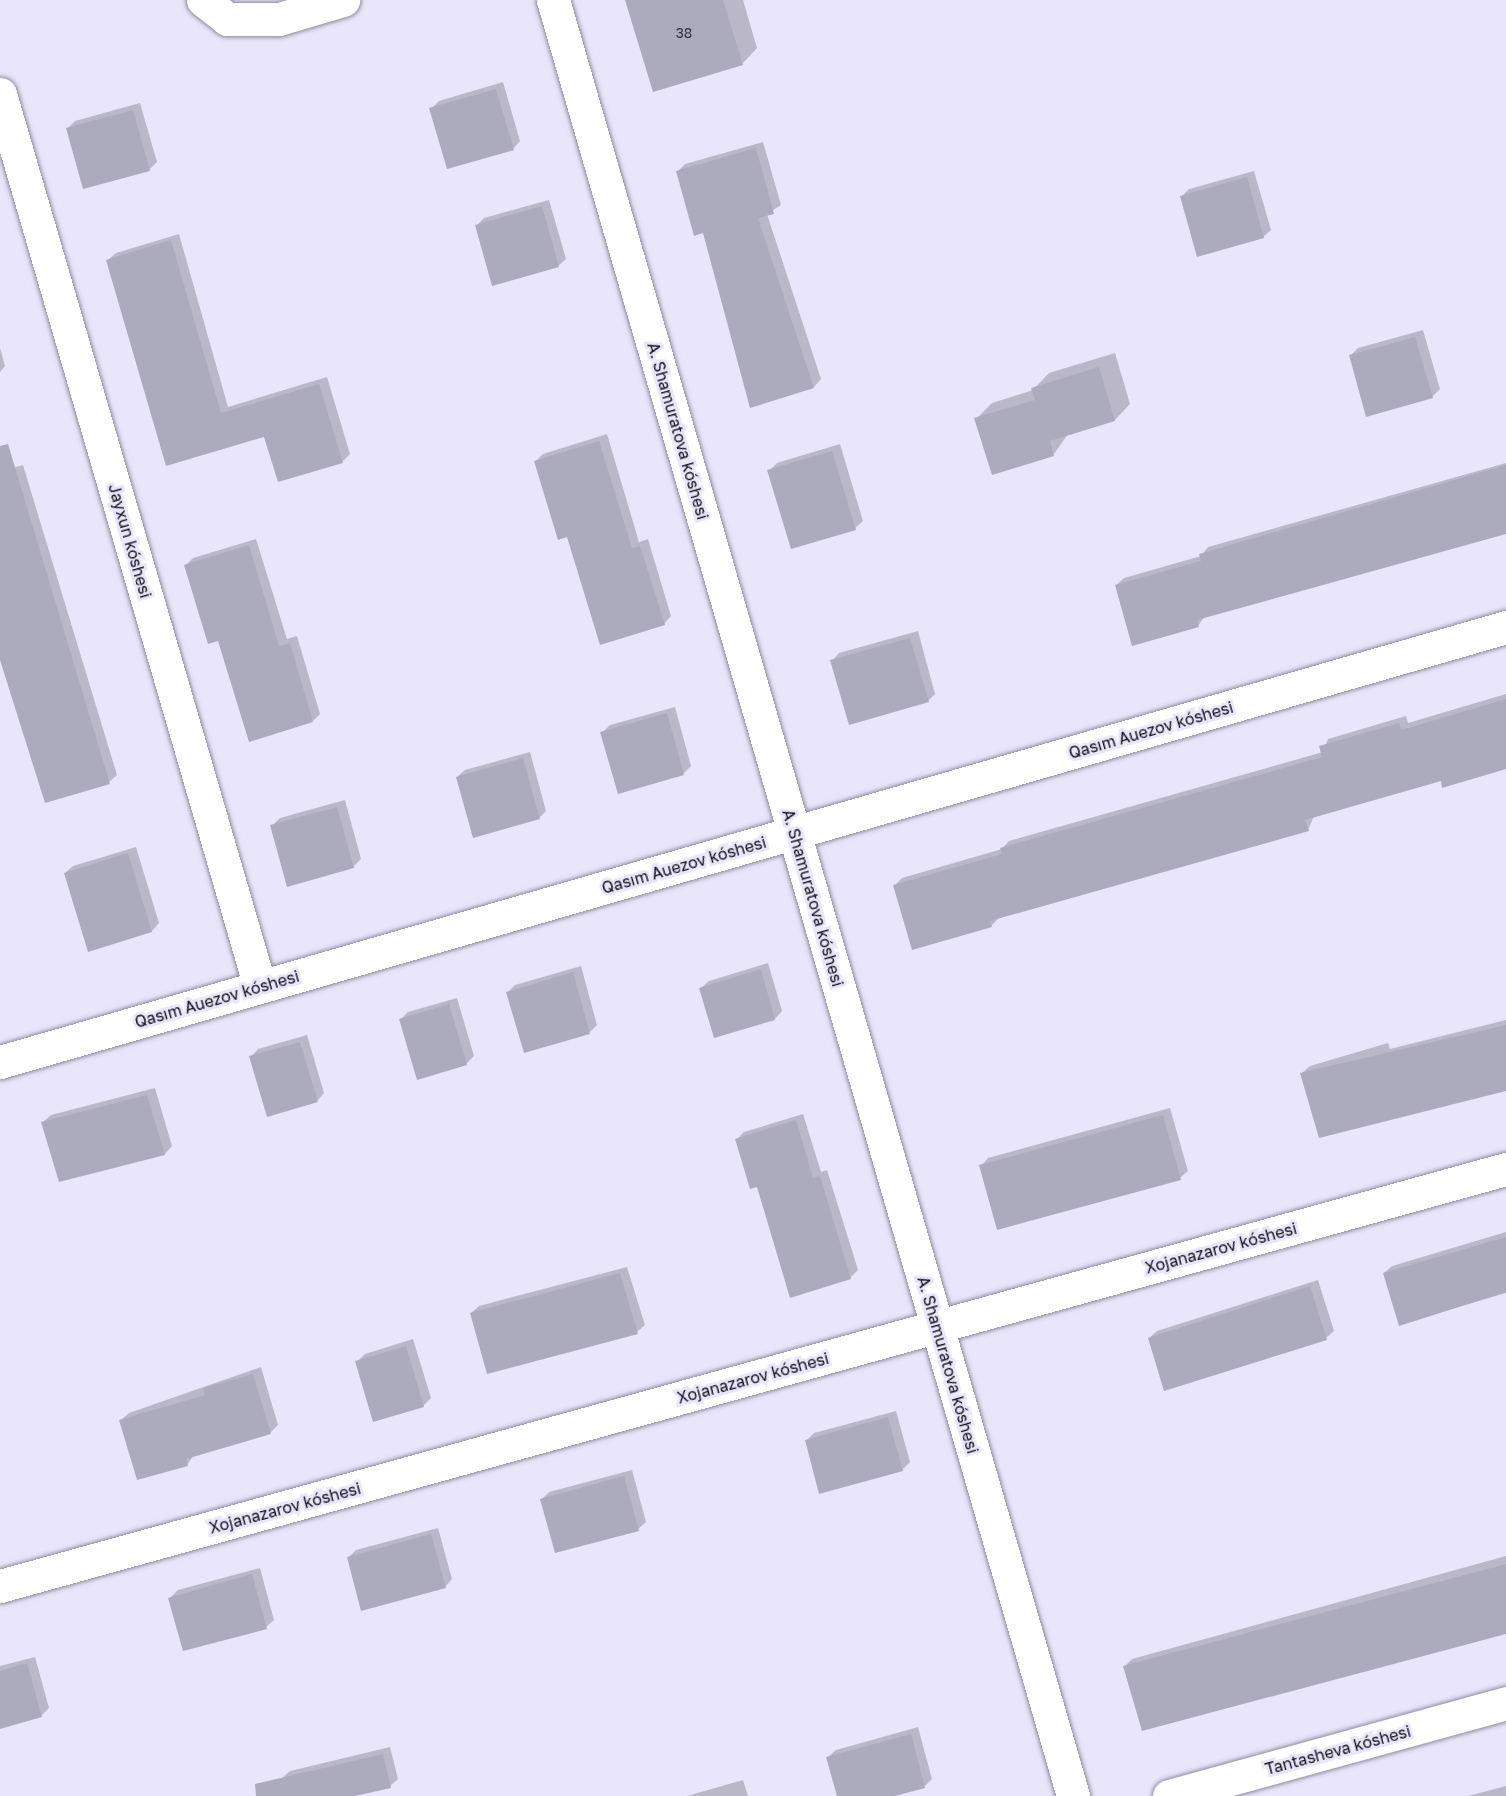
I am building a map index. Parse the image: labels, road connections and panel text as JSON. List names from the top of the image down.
{
  "streets": {
    "street": [
      "A. Shamuratova kóshesi",
      "Jayxun kóshesi",
      "Qasım Auezov kóshesi",
      "Xojanazarov kóshesi",
      "Tantasheva kóshesi"
    ]
  },
  "crossings": [
    ["A. Shamuratova kóshesi", "Qasım Auezov kóshesi"],
    ["A. Shamuratova kóshesi", "Xojanazarov kóshesi"],
    ["Jayxun kóshesi", "Qasım Auezov kóshesi"]
  ],
  "house_numbers": ["38"]
}
